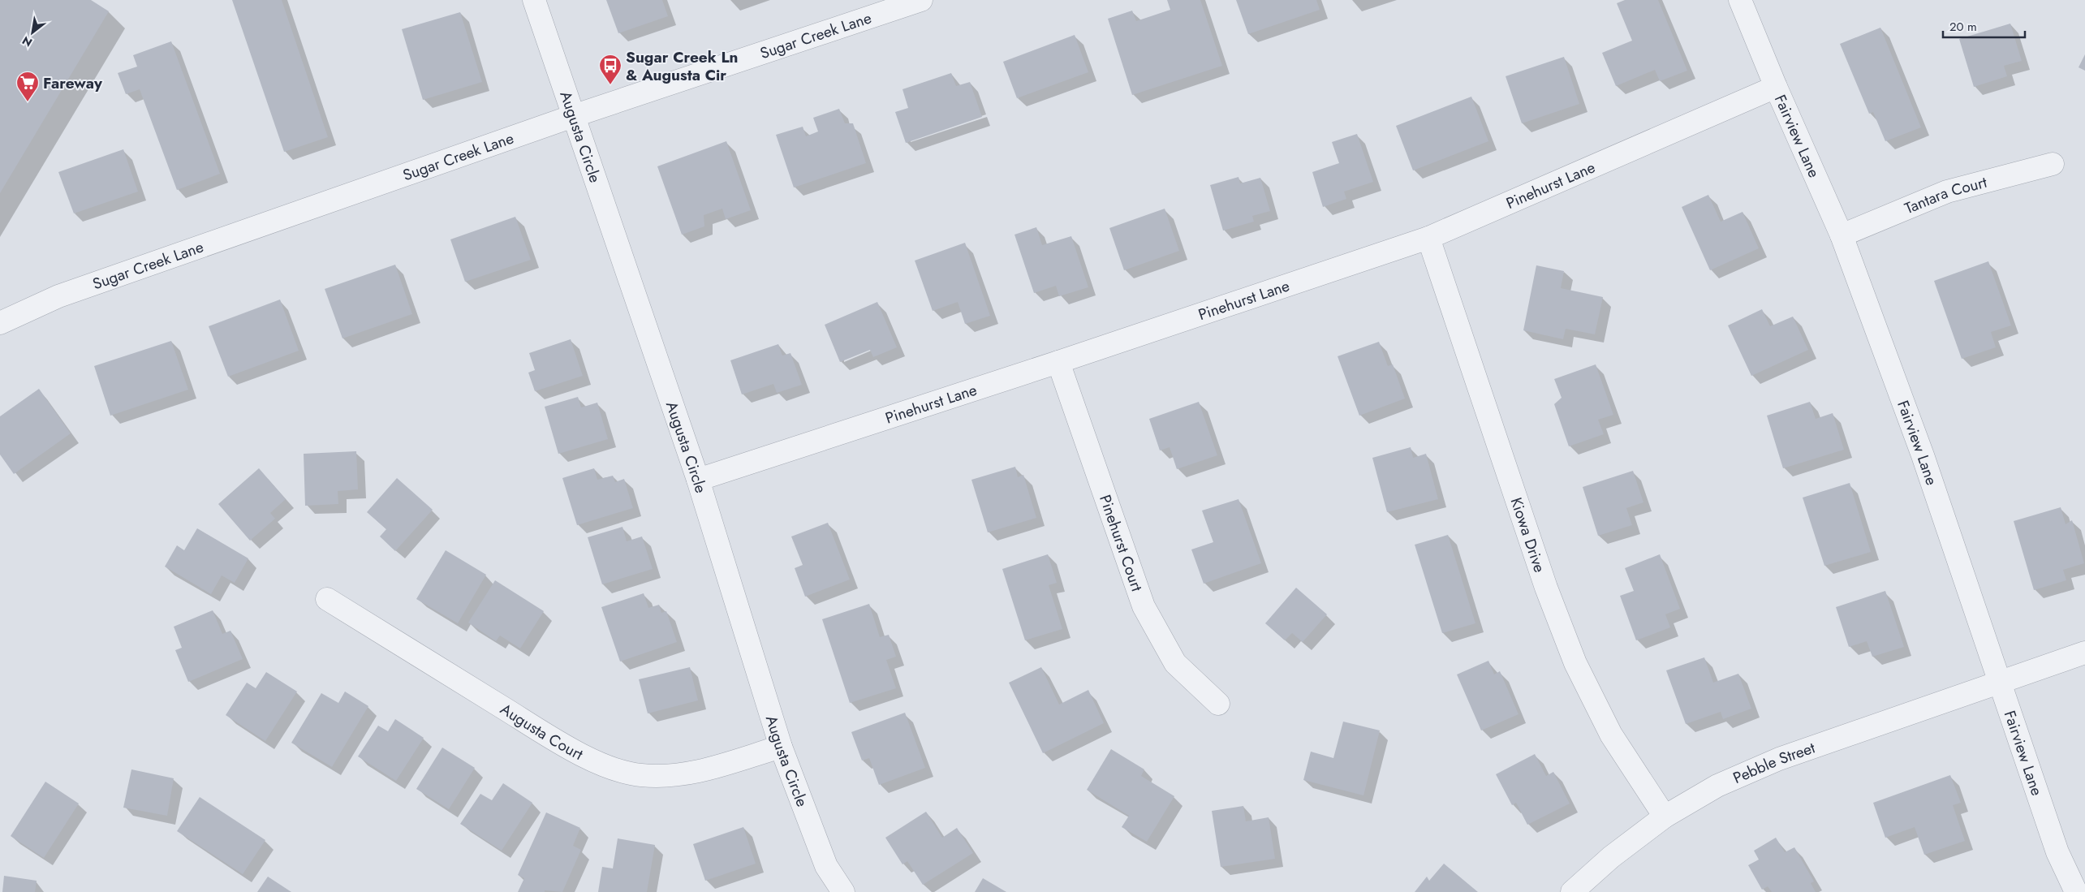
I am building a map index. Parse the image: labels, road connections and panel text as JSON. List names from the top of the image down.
{
  "streets": {
    "street": [
      "Sugar Creek Lane",
      "Augusta Circle",
      "Fairview Lane",
      "Pinehurst Lane",
      "Tantara Court",
      "Kiowa Drive",
      "Pinehurst Court",
      "Augusta Court",
      "Pebble Street"
    ]
  },
  "crossings": [
    ["Sugar Creek Lane", "Augusta Circle"],
    ["Augusta Circle", "Pinehurst Lane"],
    ["Augusta Circle", "Augusta Court"],
    ["Fairview Lane", "Pinehurst Lane"],
    ["Fairview Lane", "Tantara Court"],
    ["Fairview Lane", "Pebble Street"],
    ["Pinehurst Lane", "Kiowa Drive"],
    ["Pinehurst Lane", "Pinehurst Court"],
    ["Kiowa Drive", "Pebble Street"]
  ],
  "places": {
    "bus stop": ["Sugar Creek Ln & Augusta Cir"],
    "supermarket": ["Fareway"]
  },
  "scale_bar": "20 m",
  "north": "bottom left"
}
